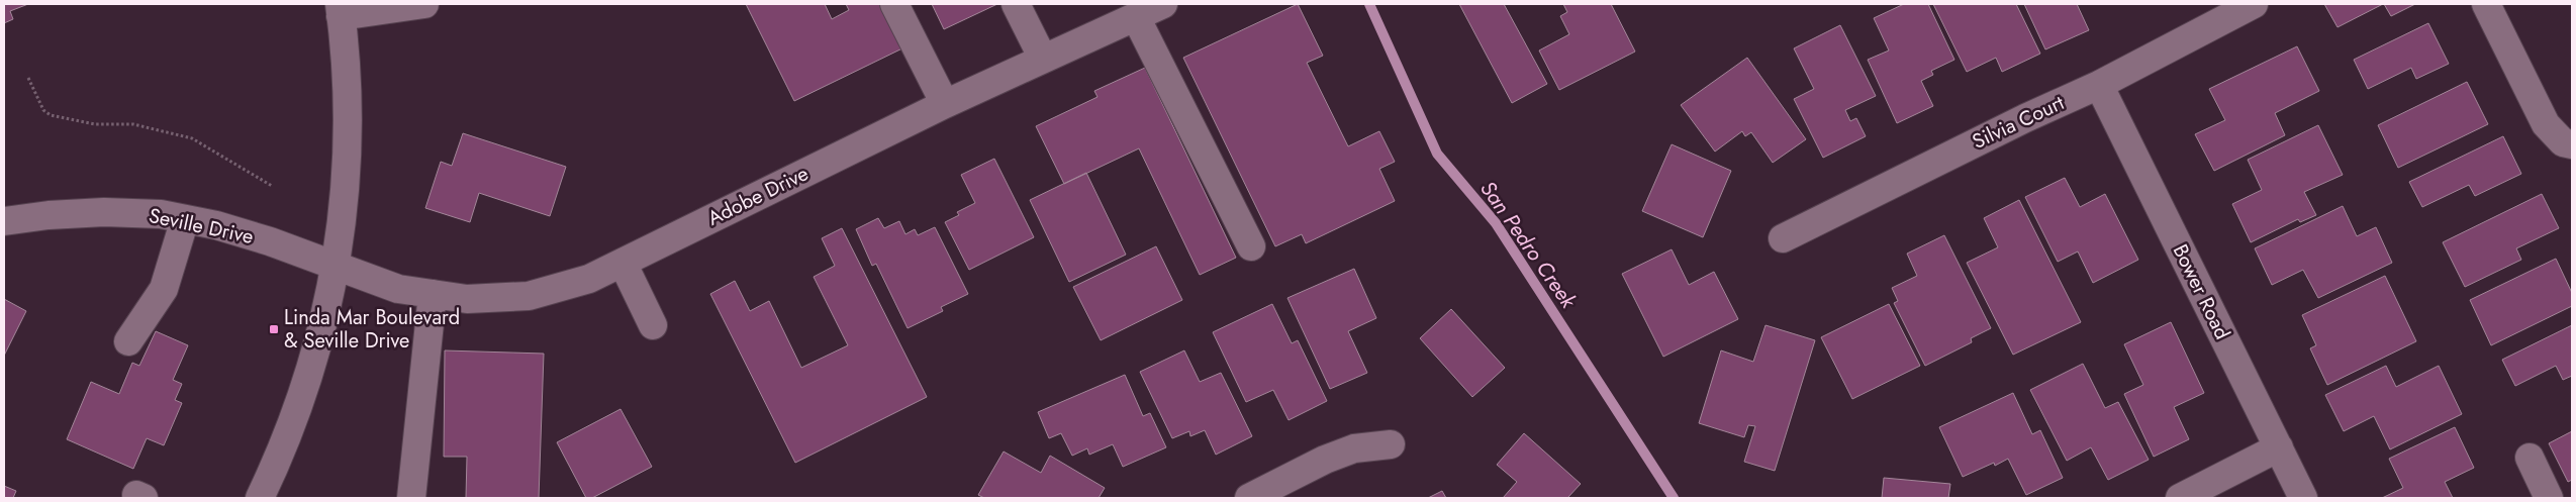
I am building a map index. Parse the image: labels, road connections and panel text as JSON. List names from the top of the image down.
{
  "streets": {
    "street": [
      "Silvia Court",
      "Adobe Drive",
      "Seville Drive",
      "Bower Road"
    ]
  },
  "crossings": [
    ["Silvia Court", "Bower Road"],
    ["Adobe Drive", "Seville Drive"]
  ],
  "water": ["San Pedro Creek"],
  "places": {
    "transit": ["Linda Mar Boulevard & Seville Drive"]
  }
}
